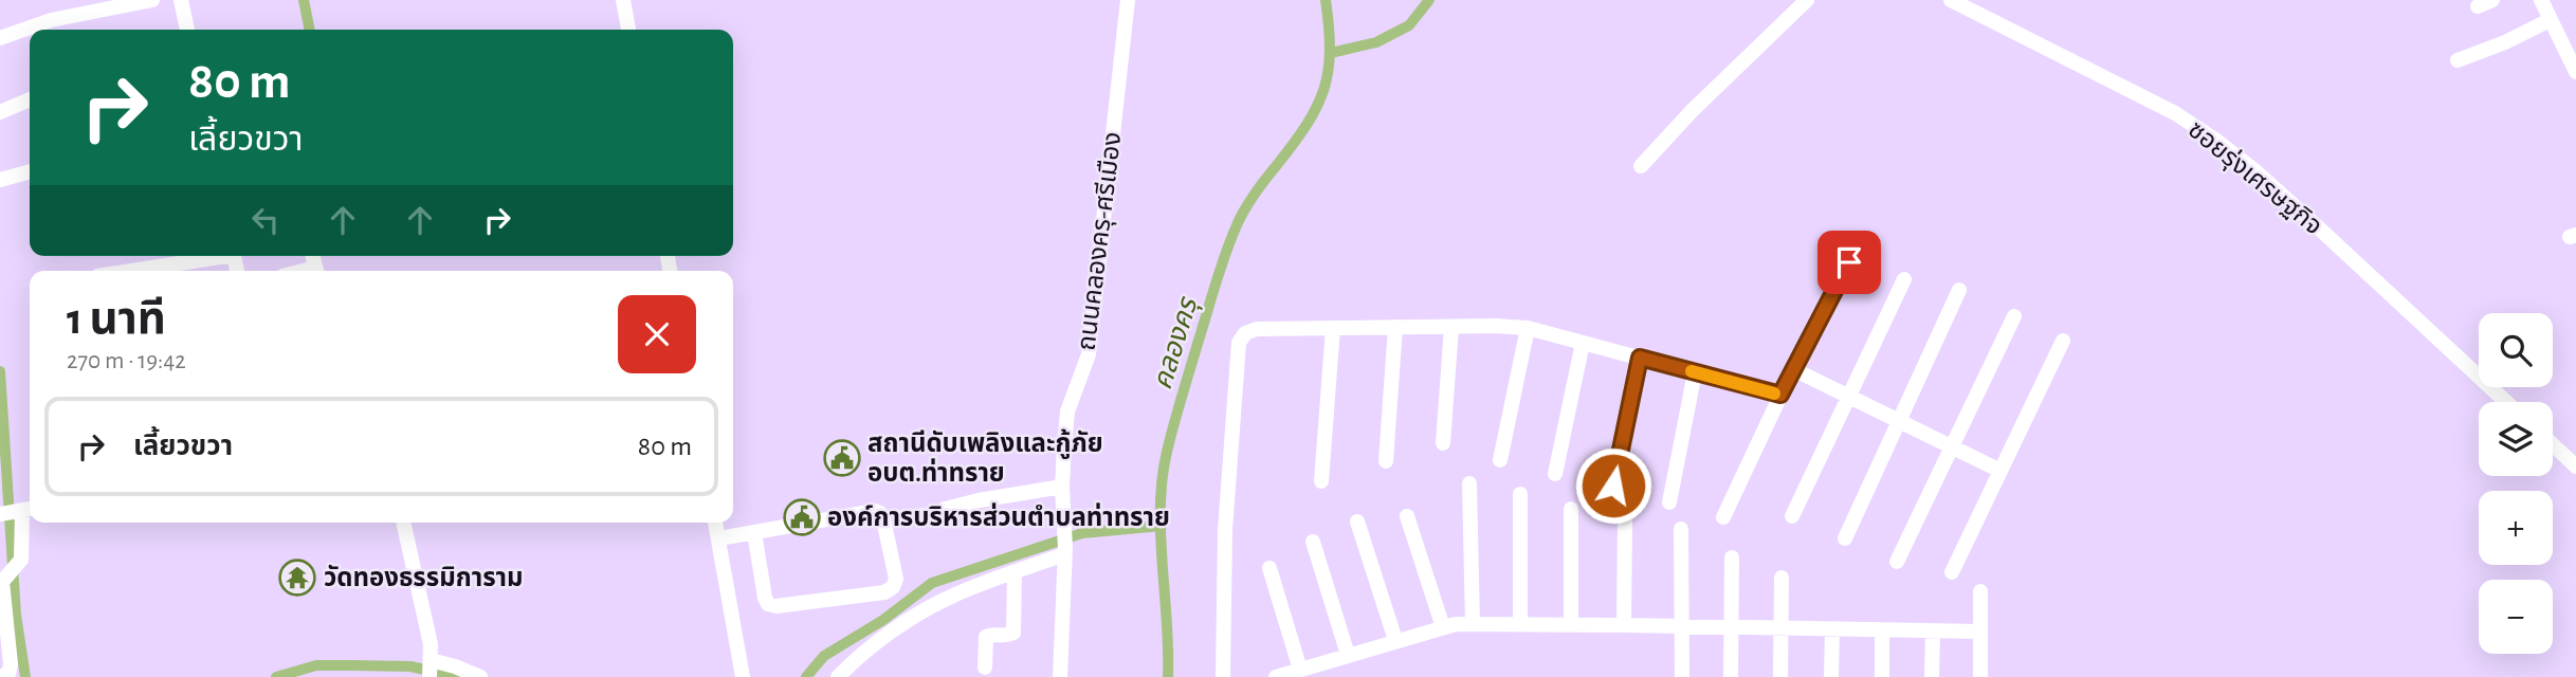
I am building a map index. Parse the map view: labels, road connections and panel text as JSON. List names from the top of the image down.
{
  "streets": {
    "street": ["ซอยรุ่งเศรษฐกิจ", "ถนนคลองครุ-ศรีเมือง"]
  },
  "water": ["คลองครุ"],
  "places": {
    "public building": ["สถานีดับเพลิงและกู้ภัย อบต.ท่าทราย", "องค์การบริหารส่วนตำบลท่าทราย"],
    "temple": ["วัดทองธรรมิการาม"]
  },
  "page": {
    "turn": ["80 m", "เลี้ยวขวา"],
    "heading": ["1 นาที", "270 m · 19:42"],
    "map_buttons": ["+", "−"],
    "list": [
      {
        "name": "เลี้ยวขวา",
        "value": "80 m"
      }
    ]
  }
}
